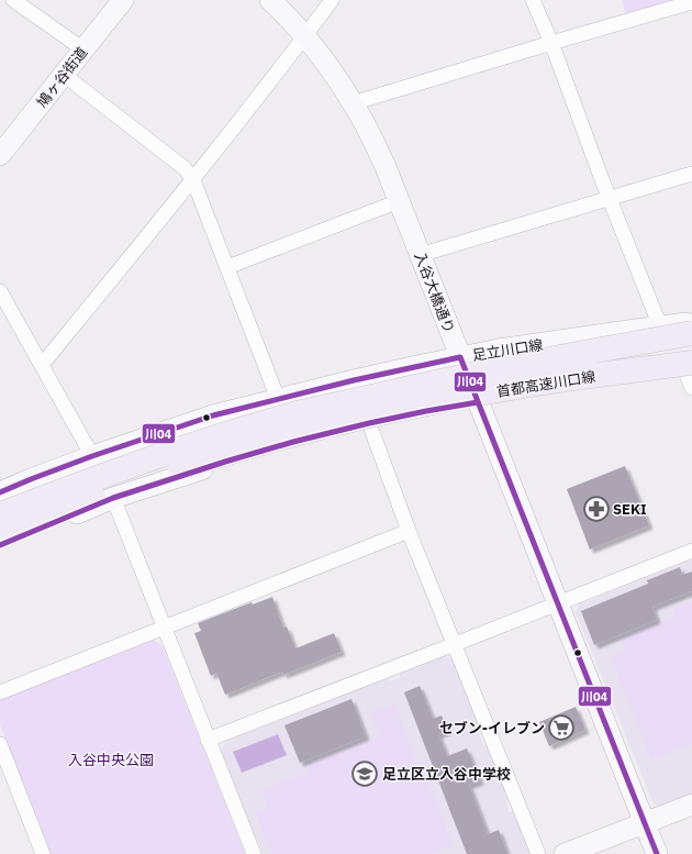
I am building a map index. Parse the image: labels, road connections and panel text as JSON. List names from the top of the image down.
{
  "streets": {
    "highway": ["首都高速川口線"],
    "main road": ["鳩ヶ谷街道", "入谷大橋通り", "足立川口線"]
  },
  "crossings": [
    ["入谷大橋通り", "足立川口線"]
  ],
  "parks": ["入谷中央公園"],
  "places": {
    "pharmacy": ["SEKI"],
    "supermarket": ["セブン-イレブン"],
    "school or university": ["足立区立入谷中学校"]
  },
  "lines": ["transit line 川04"]
}
